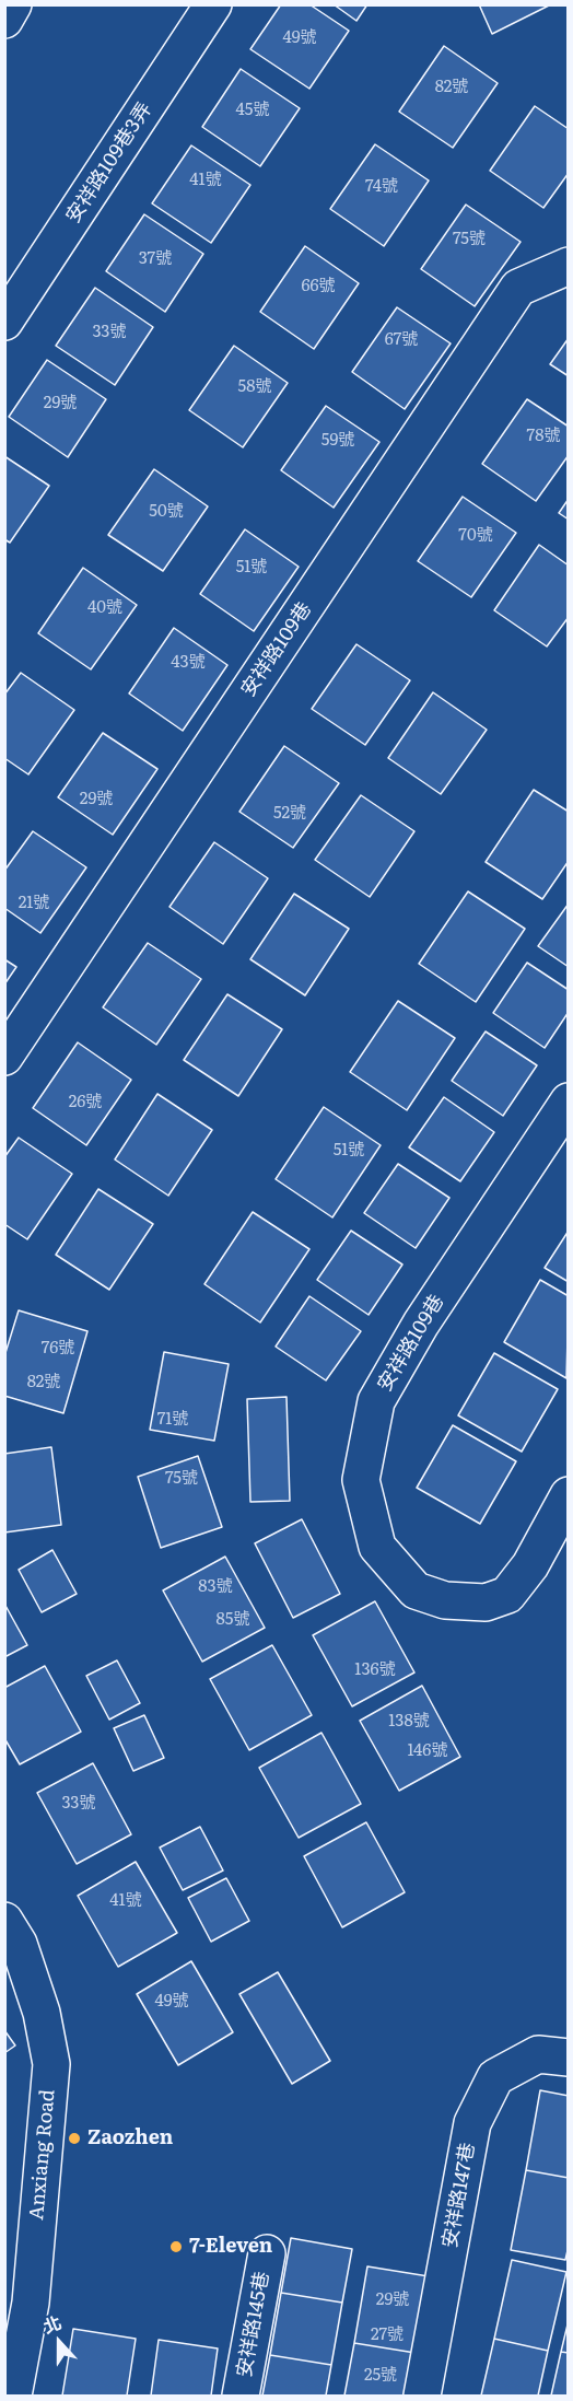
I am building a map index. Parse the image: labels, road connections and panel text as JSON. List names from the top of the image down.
{
  "streets": {
    "street": [
      "安祥路109巷3弄",
      "安祥路109巷",
      "Anxiang Road",
      "安祥路147巷",
      "安祥路145巷"
    ]
  },
  "places": ["Zaozhen", "7-Eleven"],
  "house_numbers": [
    "49號",
    "82號",
    "45號",
    "41號",
    "74號",
    "75號",
    "37號",
    "66號",
    "33號",
    "67號",
    "58號",
    "29號",
    "78號",
    "59號",
    "50號",
    "70號",
    "51號",
    "40號",
    "43號",
    "29號",
    "52號",
    "21號",
    "26號",
    "51號",
    "76號",
    "82號",
    "71號",
    "75號",
    "83號",
    "85號",
    "136號",
    "138號",
    "146號",
    "33號",
    "41號",
    "49號",
    "29號",
    "27號",
    "25號"
  ],
  "north": "top"
}
